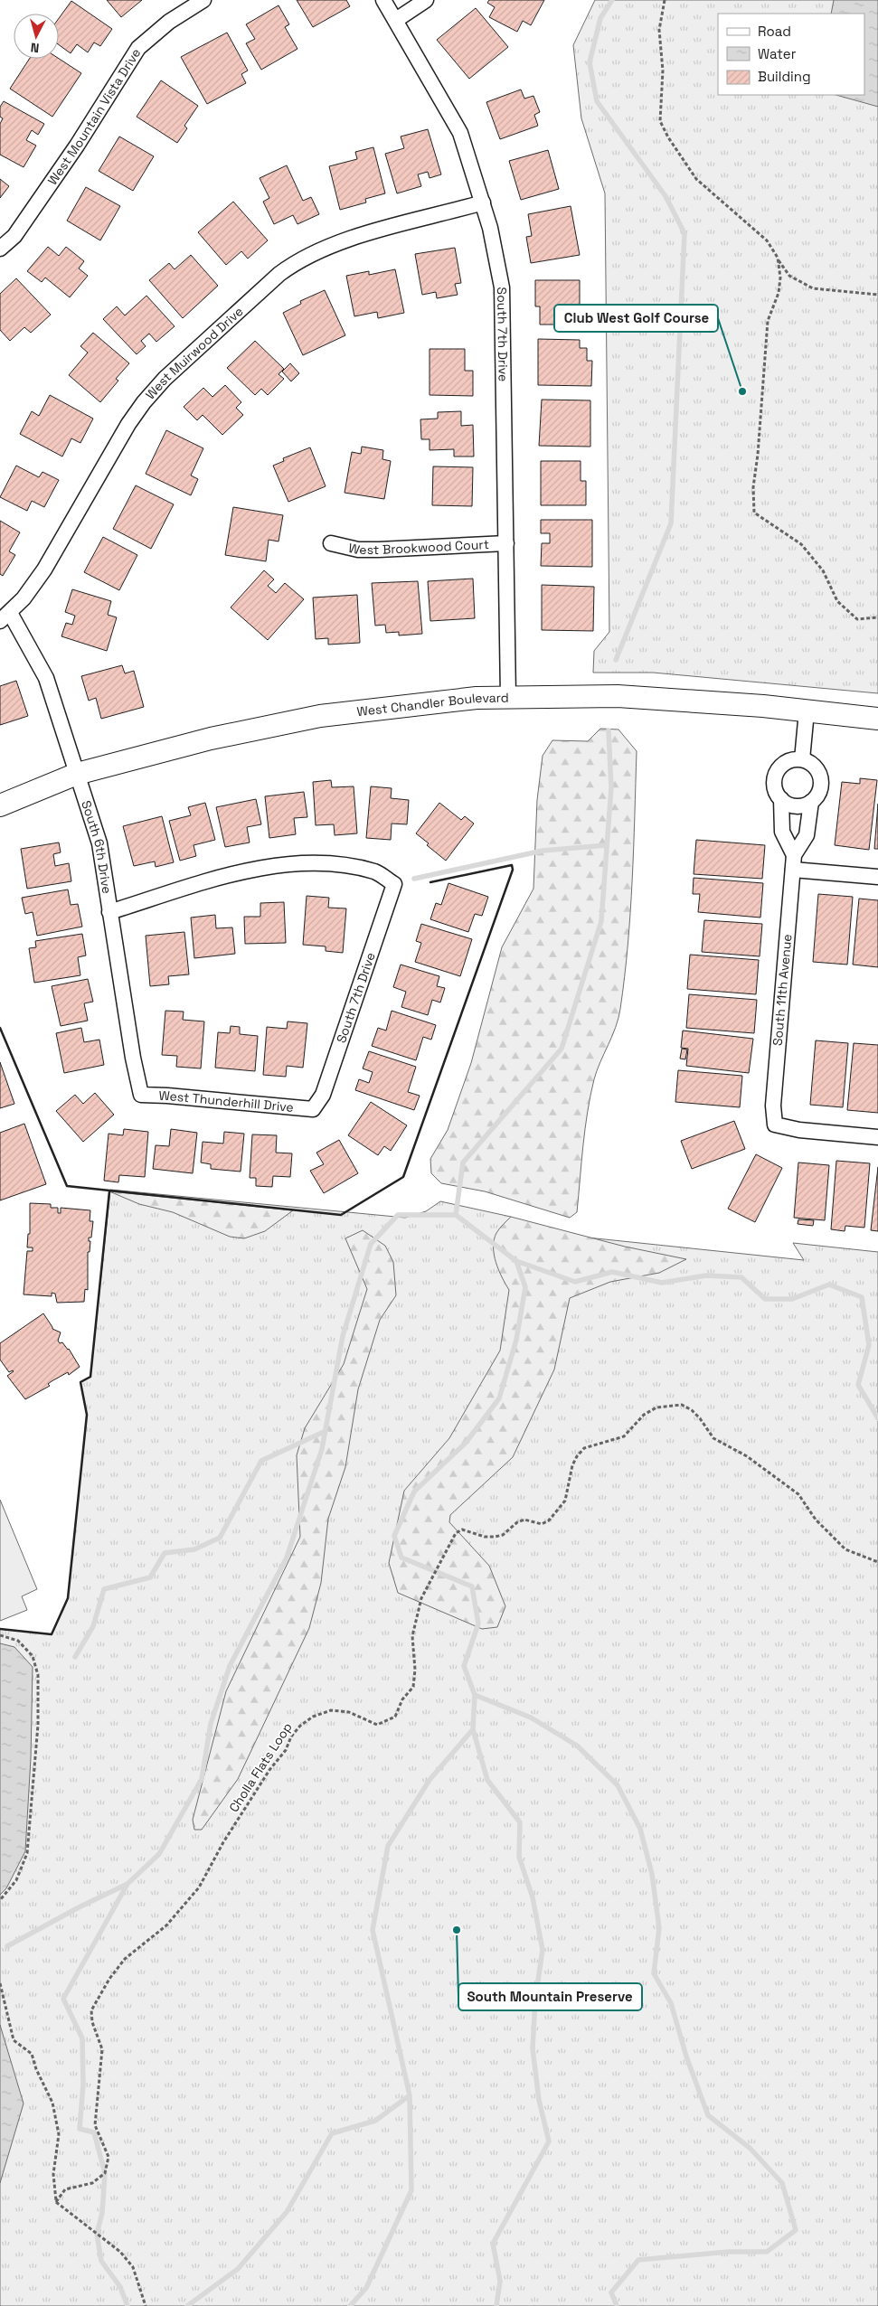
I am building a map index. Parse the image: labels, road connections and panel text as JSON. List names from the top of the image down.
{
  "streets": {
    "main road": ["West Chandler Boulevard"],
    "street": [
      "West Mountain Vista Drive",
      "South 7th Drive",
      "West Muirwood Drive",
      "West Brookwood Court",
      "South 6th Drive",
      "South 11th Avenue",
      "West Thunderhill Drive"
    ],
    "path": ["Cholla Flats Loop"]
  },
  "crossings": [
    ["South 7th Drive", "West Muirwood Drive"],
    ["South 7th Drive", "West Brookwood Court"],
    ["South 7th Drive", "West Chandler Boulevard"],
    ["South 7th Drive", "South 6th Drive"],
    ["South 7th Drive", "West Thunderhill Drive"],
    ["West Muirwood Drive", "South 6th Drive"],
    ["West Chandler Boulevard", "South 6th Drive"],
    ["South 6th Drive", "West Thunderhill Drive"]
  ],
  "places": ["Club West Golf Course", "South Mountain Preserve"],
  "legend": ["Road", "Water", "Building"],
  "north": "bottom"
}
